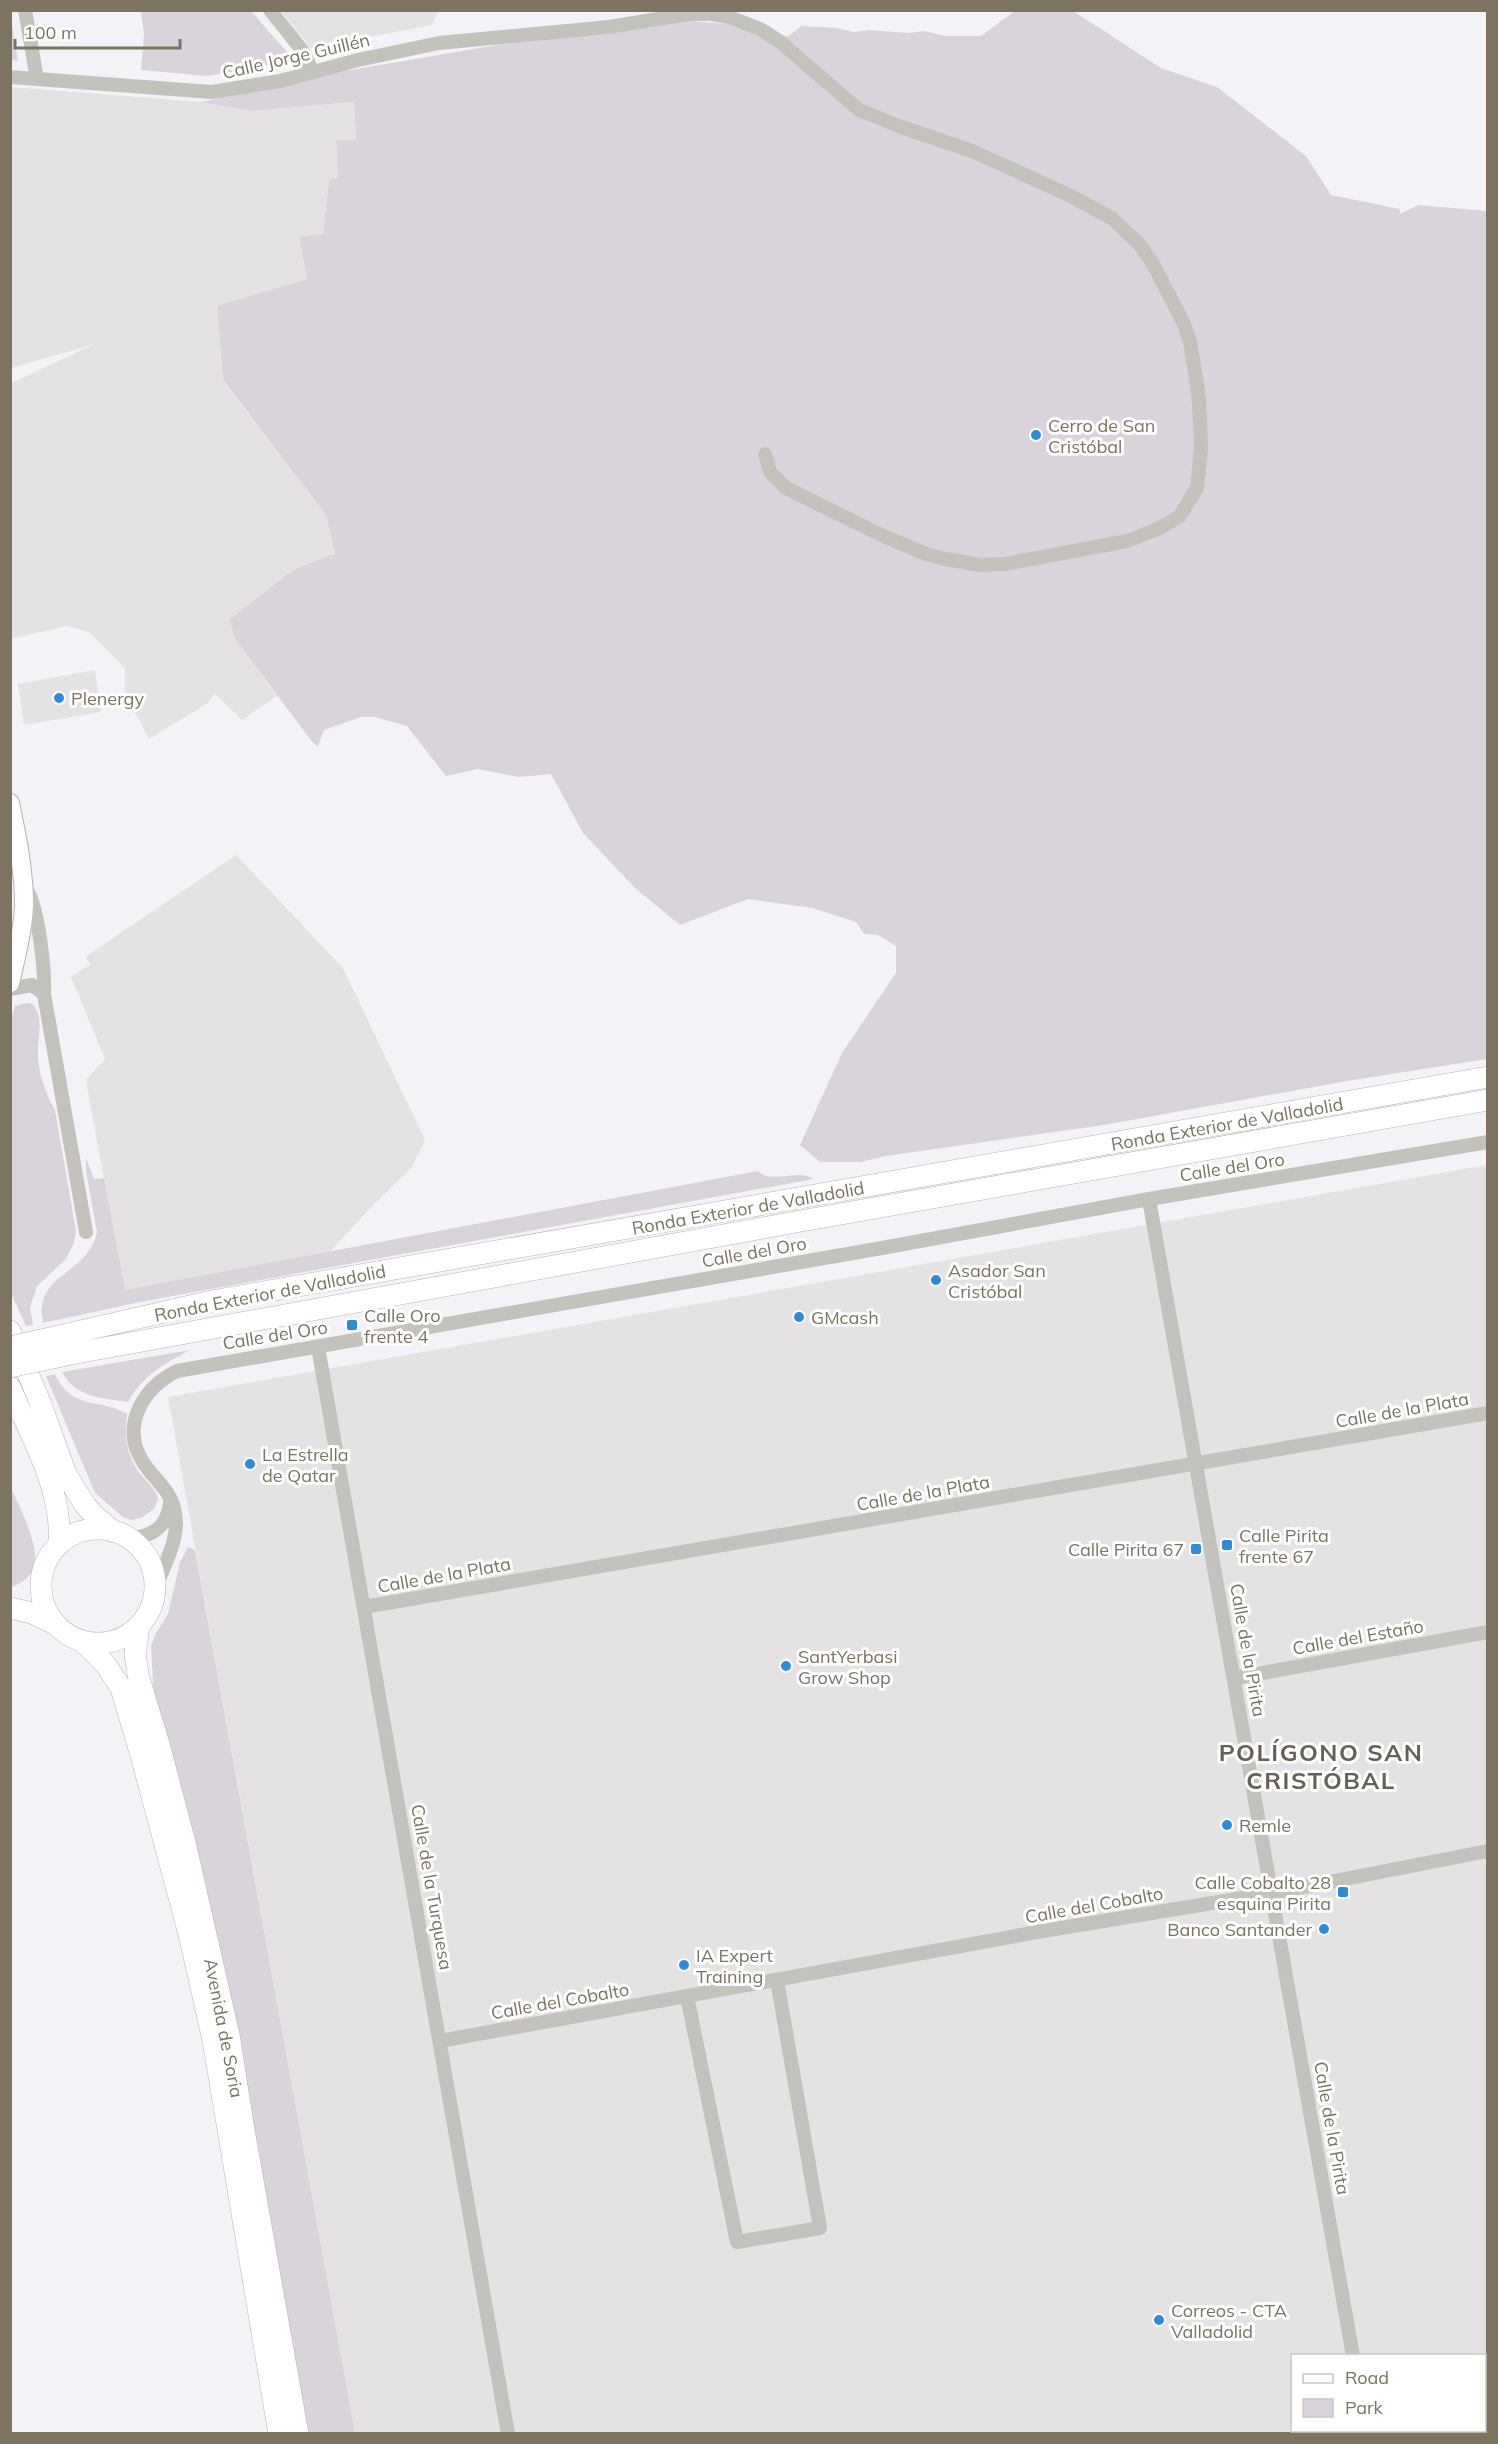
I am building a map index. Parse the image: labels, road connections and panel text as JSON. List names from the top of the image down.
{
  "streets": {
    "highway": ["Ronda Exterior de Valladolid", "Avenida de Soria"],
    "street": [
      "Calle Jorge Guillén",
      "Calle del Oro",
      "Calle de la Plata",
      "Calle del Estaño",
      "Calle de la Pirita",
      "Calle de la Turquesa",
      "Calle del Cobalto"
    ]
  },
  "crossings": [
    ["Calle del Oro", "Calle de la Pirita"],
    ["Calle del Oro", "Calle de la Turquesa"],
    ["Calle del Oro", "Avenida de Soria"],
    ["Calle de la Plata", "Calle de la Pirita"],
    ["Calle de la Plata", "Calle de la Turquesa"],
    ["Calle del Estaño", "Calle de la Pirita"],
    ["Calle de la Pirita", "Calle del Cobalto"],
    ["Calle de la Turquesa", "Calle del Cobalto"]
  ],
  "districts": ["POLÍGONO SAN CRISTÓBAL"],
  "places": {
    "other": [
      "Cerro de San Cristóbal",
      "Plenergy",
      "Asador San Cristóbal",
      "GMcash",
      "La Estrella de Qatar",
      "SantYerbasi Grow Shop",
      "Remle",
      "Banco Santander",
      "IA Expert Training",
      "Correos - CTA Valladolid"
    ],
    "transit": [
      "Calle Oro frente 4",
      "Calle Pirita frente 67",
      "Calle Pirita 67",
      "Calle Cobalto 28 esquina Pirita"
    ]
  },
  "legend": ["Road", "Park"],
  "scale_bar": "100 m"
}
